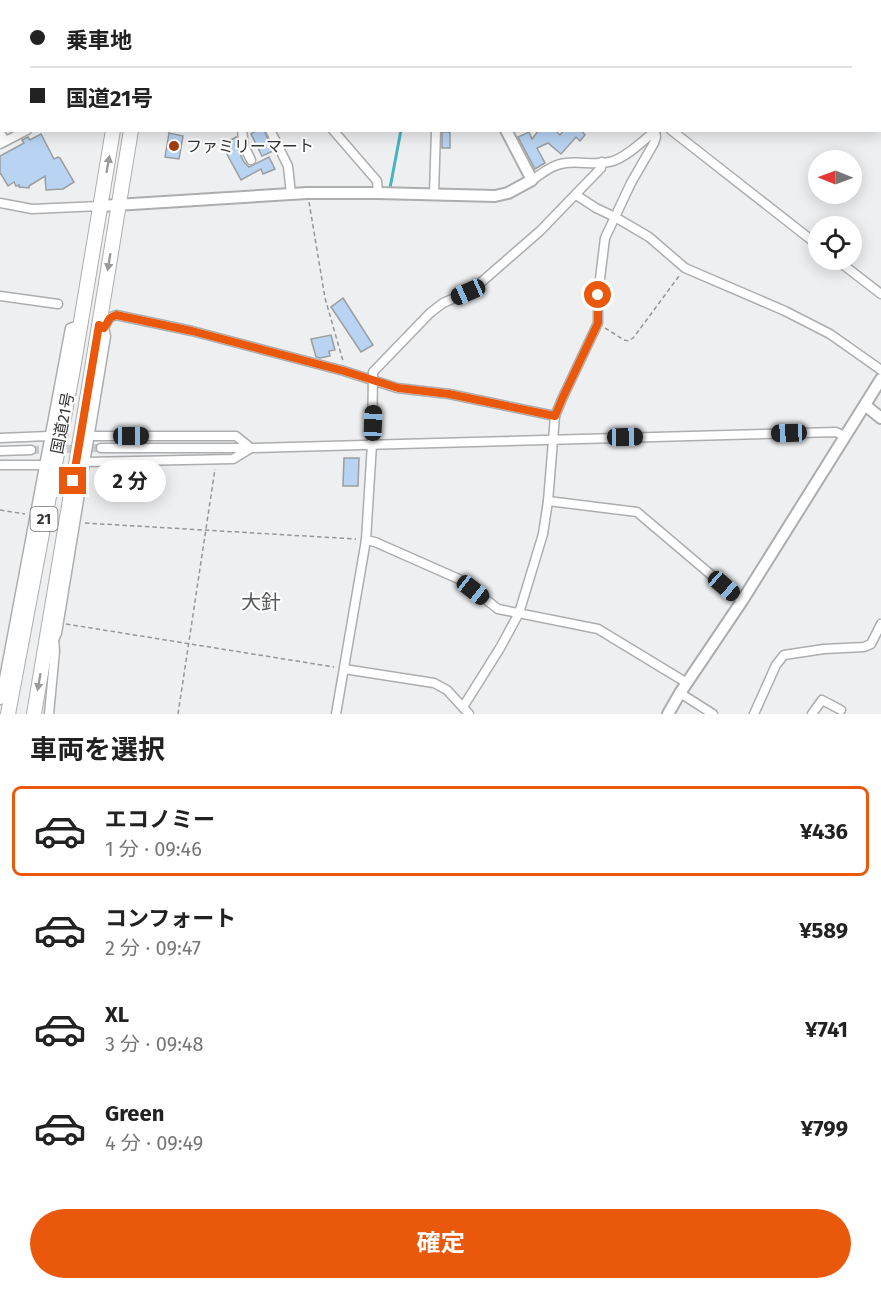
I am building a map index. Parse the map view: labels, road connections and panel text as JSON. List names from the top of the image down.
{
  "streets": {
    "highway": ["国道21号", "21"]
  },
  "districts": ["大針"],
  "places": ["ファミリーマート"],
  "north": "left",
  "page": {
    "banner": ["乗車地", "国道21号"],
    "bubble": "2 分",
    "heading": "車両を選択",
    "list": [
      {
        "name": "エコノミー",
        "note": "1 分 · 09:46",
        "value": "¥436"
      },
      {
        "name": "コンフォート",
        "note": "2 分 · 09:47",
        "value": "¥589"
      },
      {
        "name": "XL",
        "note": "3 分 · 09:48",
        "value": "¥741"
      },
      {
        "name": "Green",
        "note": "4 分 · 09:49",
        "value": "¥799"
      }
    ],
    "buttons": "確定"
  }
}
